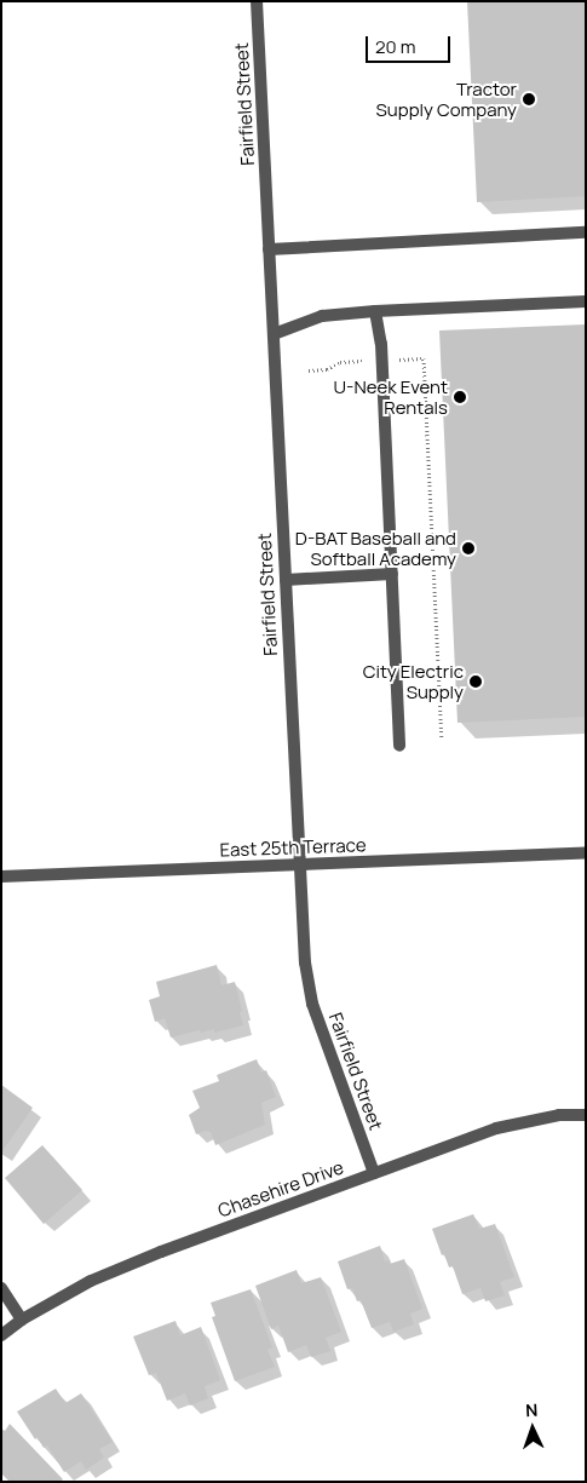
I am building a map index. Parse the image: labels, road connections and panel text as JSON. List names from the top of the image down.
{
  "streets": {
    "street": ["Fairfield Street", "East 25th Terrace", "Chasehire Drive"]
  },
  "crossings": [
    ["Fairfield Street", "East 25th Terrace"],
    ["Fairfield Street", "Chasehire Drive"]
  ],
  "places": [
    "Tractor Supply Company",
    "U-Neek Event Rentals",
    "D-BAT Baseball and Softball Academy",
    "City Electric Supply"
  ],
  "scale_bar": "20 m",
  "north": "top"
}
